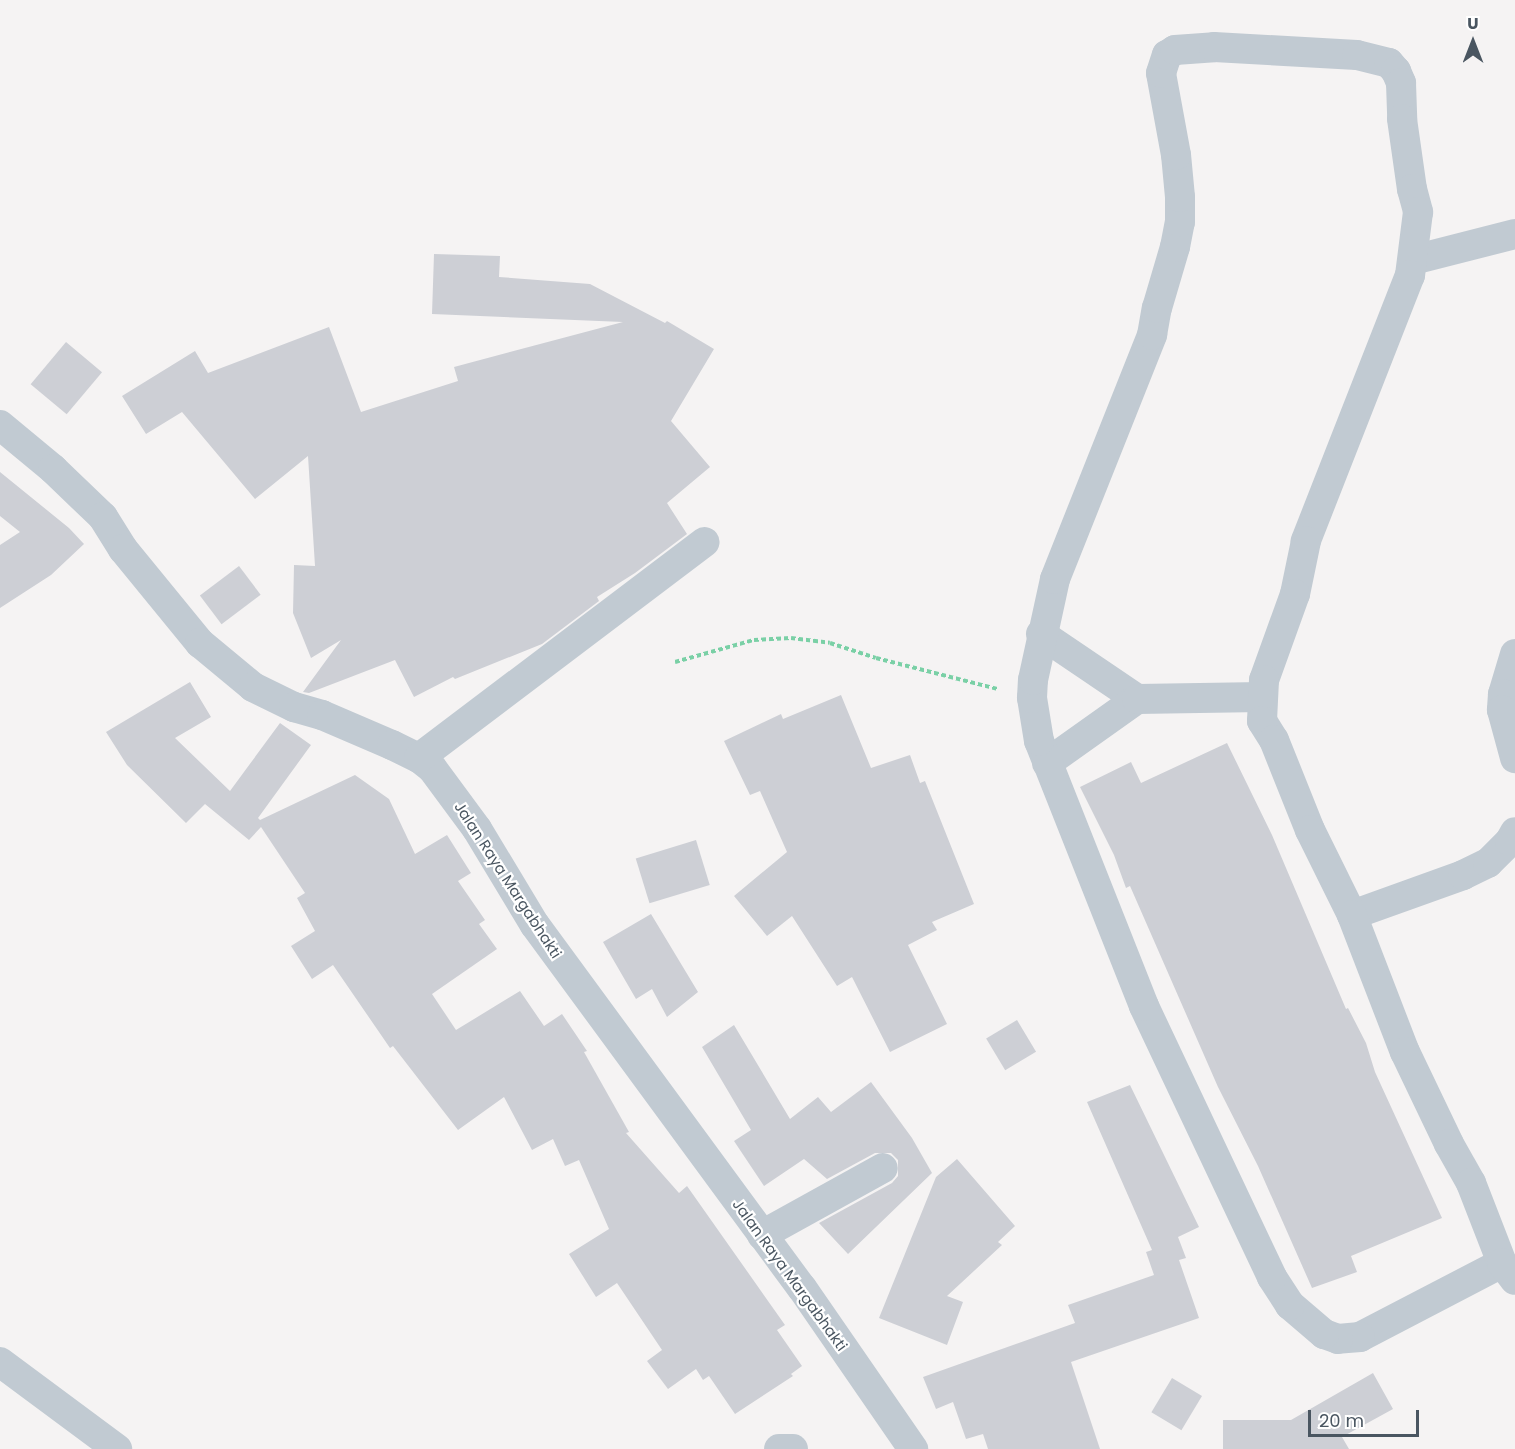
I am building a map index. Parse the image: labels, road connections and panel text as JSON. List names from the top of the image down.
{
  "streets": {
    "street": ["Jalan Raya Margabhakti"]
  },
  "scale_bar": "20 m",
  "north": "top"
}
